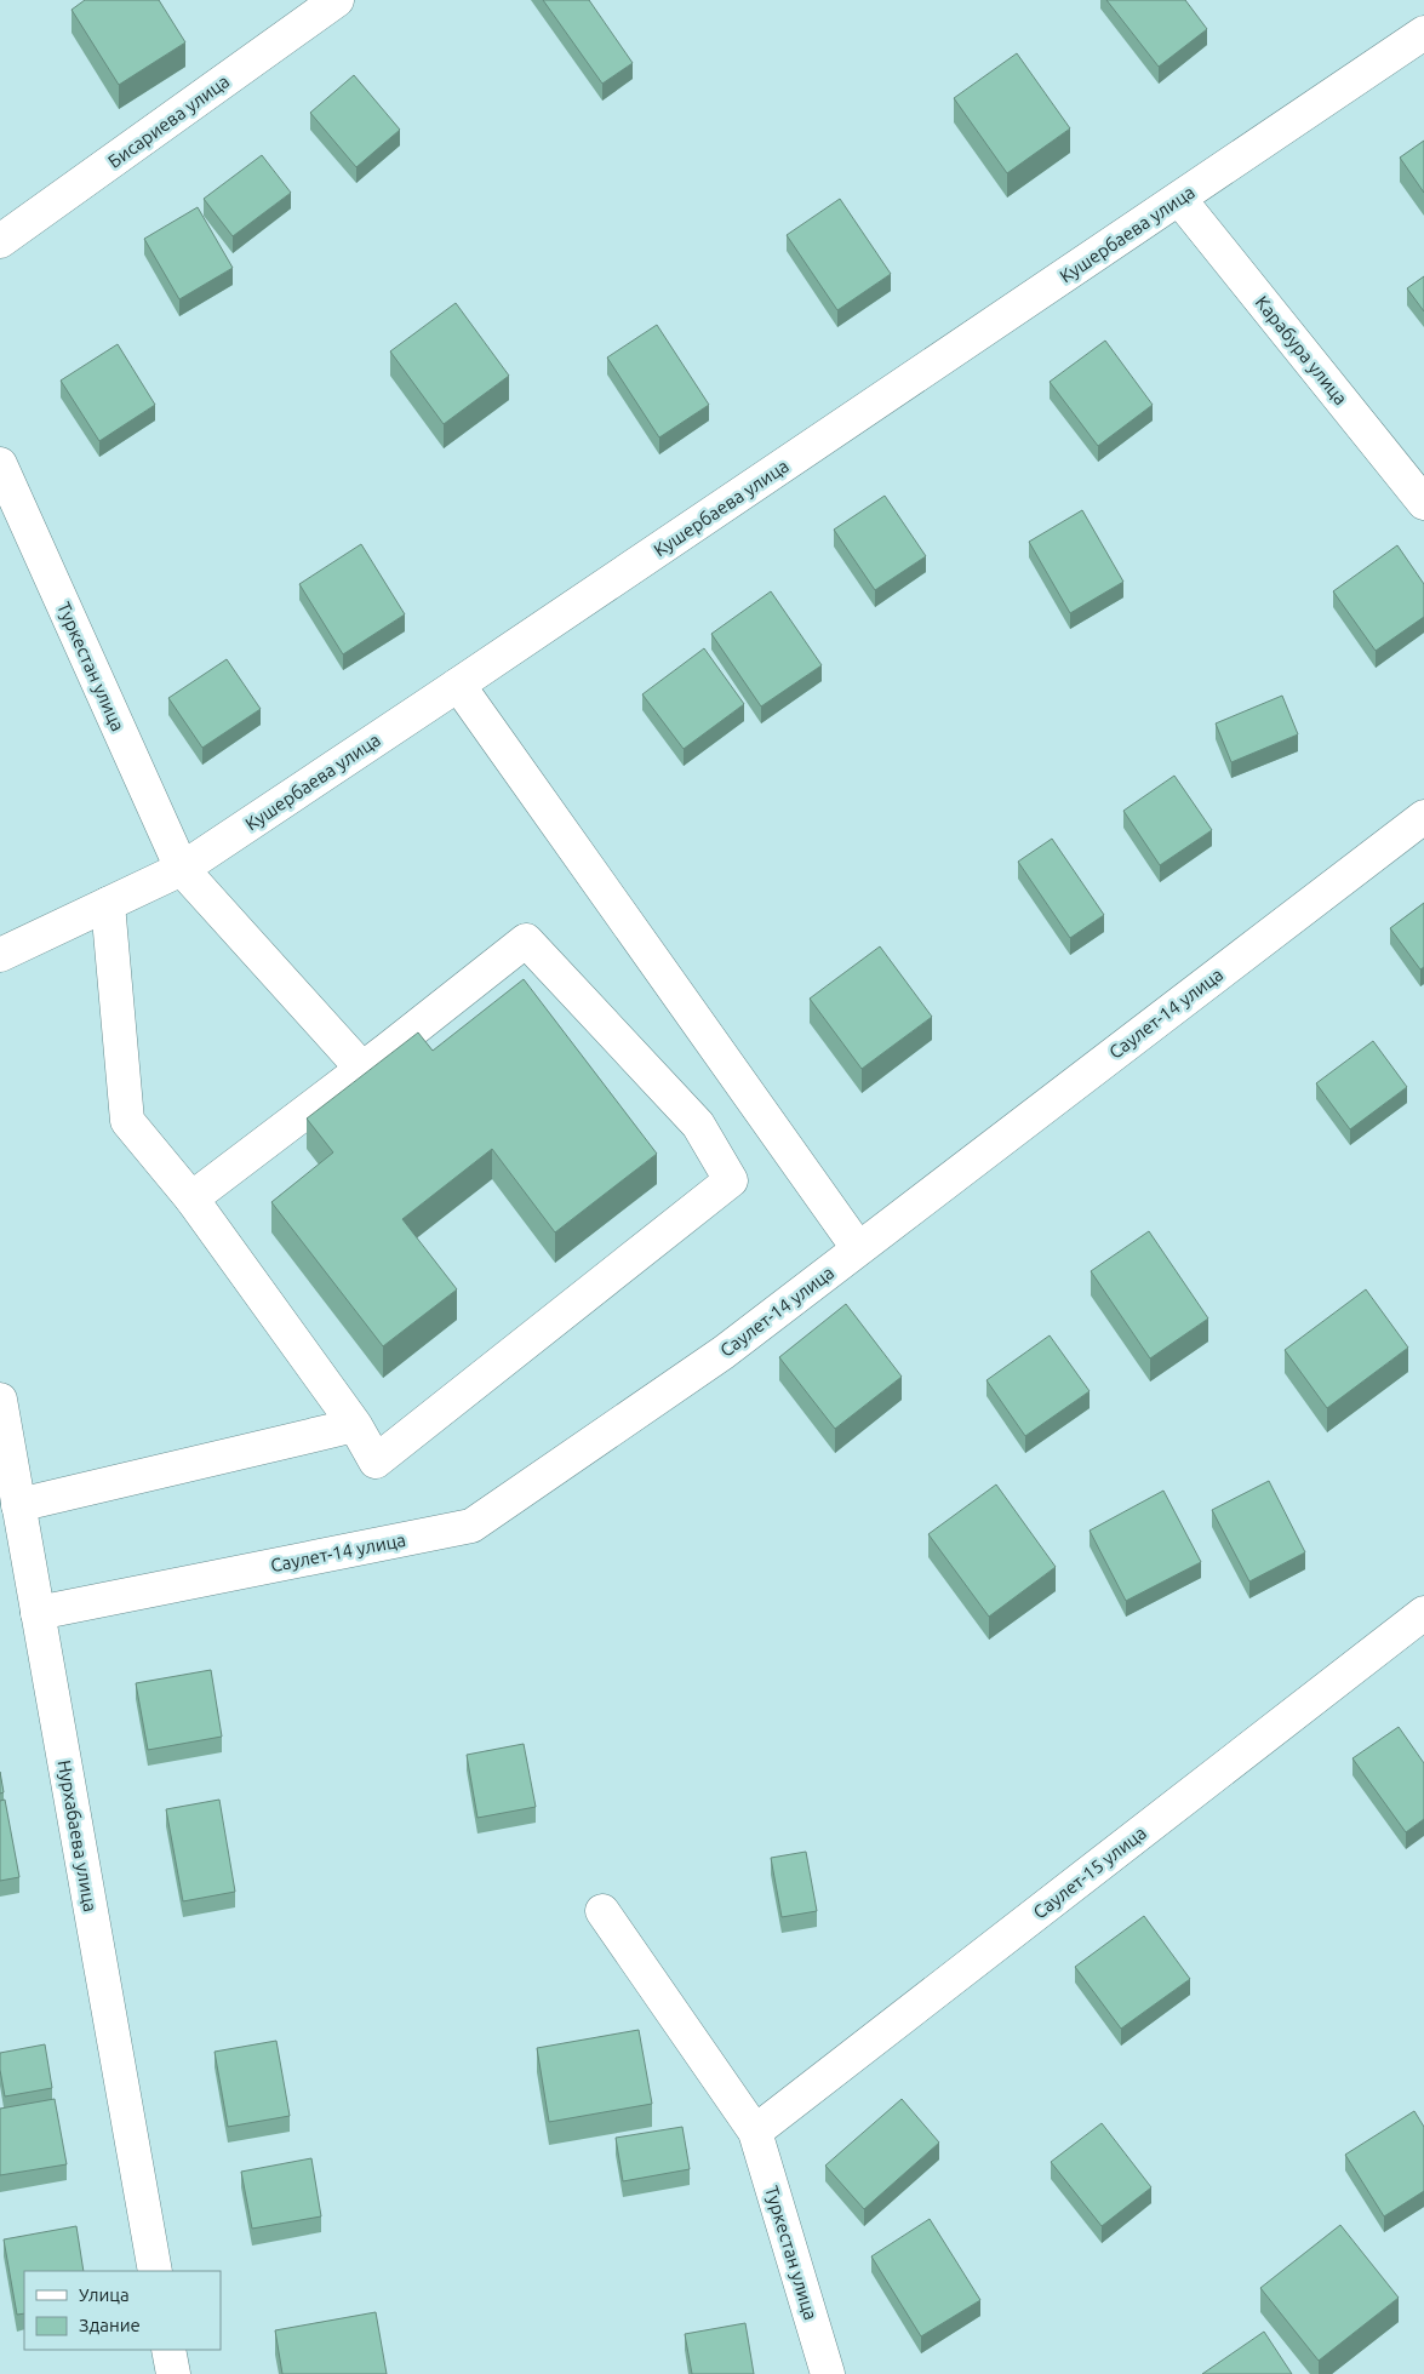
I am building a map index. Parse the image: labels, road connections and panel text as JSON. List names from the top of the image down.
{
  "streets": {
    "street": [
      "Бисариева улица",
      "Кушербаева улица",
      "Карабура улица",
      "Туркестан улица",
      "Саулет-14 улица",
      "Нурхабаева улица",
      "Саулет-15 улица"
    ]
  },
  "crossings": [
    ["Кушербаева улица", "Карабура улица"],
    ["Кушербаева улица", "Туркестан улица"],
    ["Туркестан улица", "Саулет-15 улица"],
    ["Саулет-14 улица", "Нурхабаева улица"]
  ],
  "legend": ["Улица", "Здание"]
}
